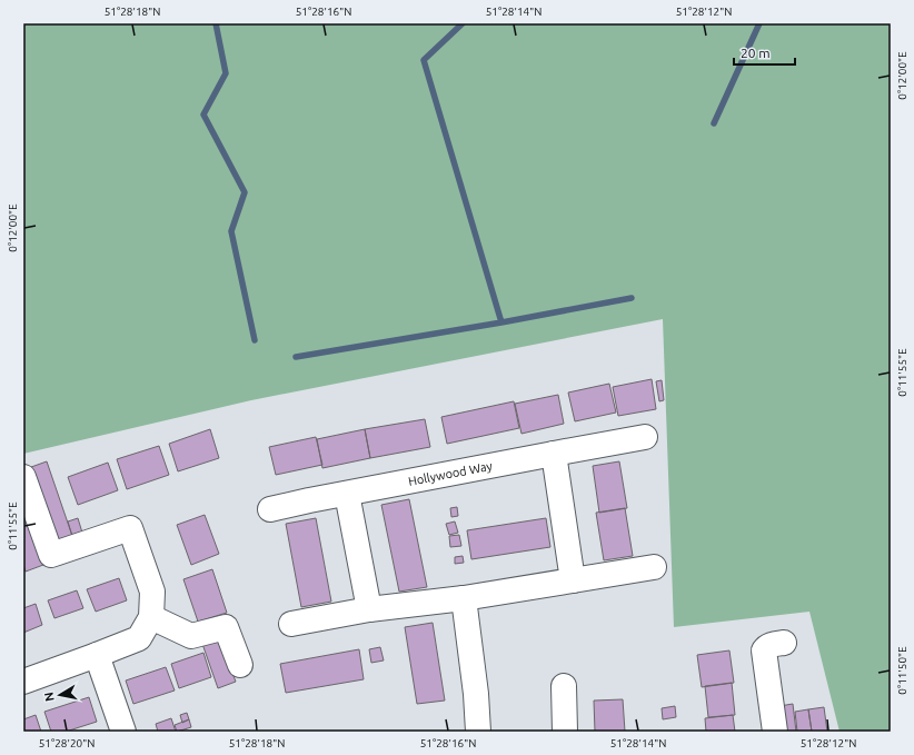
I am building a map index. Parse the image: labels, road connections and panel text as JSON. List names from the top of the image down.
{
  "streets": {
    "street": ["Hollywood Way"]
  },
  "scale_bar": "20 m",
  "north": "left",
  "coordinates": [
    "51°28'18\"N",
    "51°28'16\"N",
    "51°28'14\"N",
    "51°28'12\"N",
    "0°12'00\"E",
    "0°11'55\"E",
    "0°11'50\"E",
    "51°28'20\"N"
  ]
}
